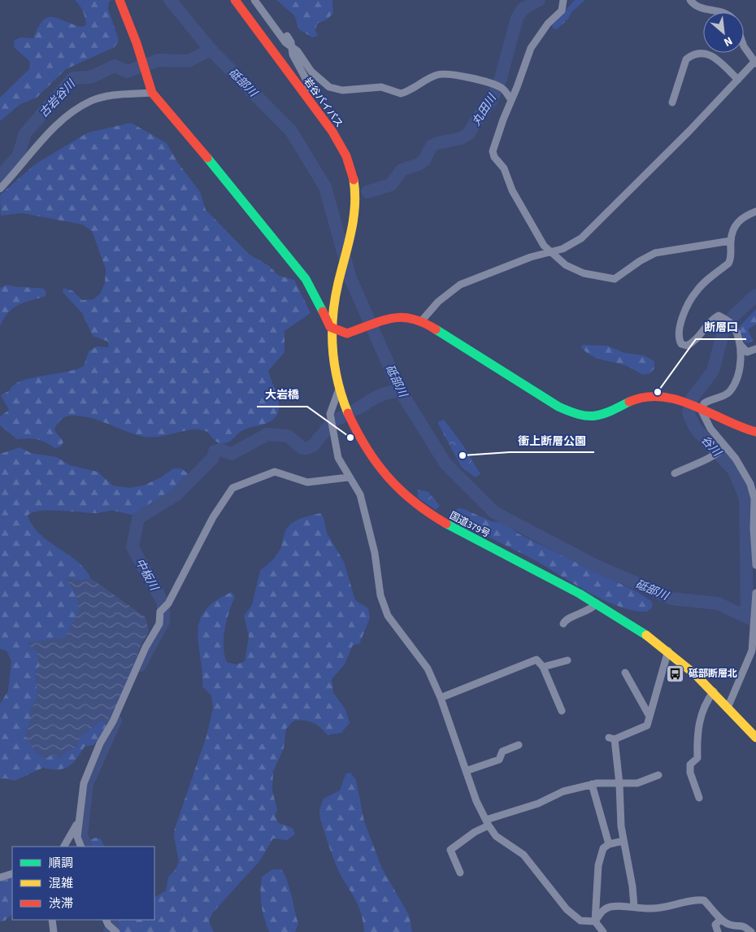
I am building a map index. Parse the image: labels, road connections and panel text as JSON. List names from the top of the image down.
{
  "streets": {
    "main road": ["岩谷バイパス", "国道379号"]
  },
  "crossings": [
    ["岩谷バイパス", "国道379号"]
  ],
  "water": [
    "砥部川",
    "古岩谷川",
    "丸田川",
    "谷川",
    "中板川"
  ],
  "places": {
    "other": ["断層口", "大岩橋", "衝上断層公園"],
    "bus stop": ["砥部断層北"]
  },
  "legend": ["順調", "混雑", "渋滞"],
  "north": "bottom right"
}
